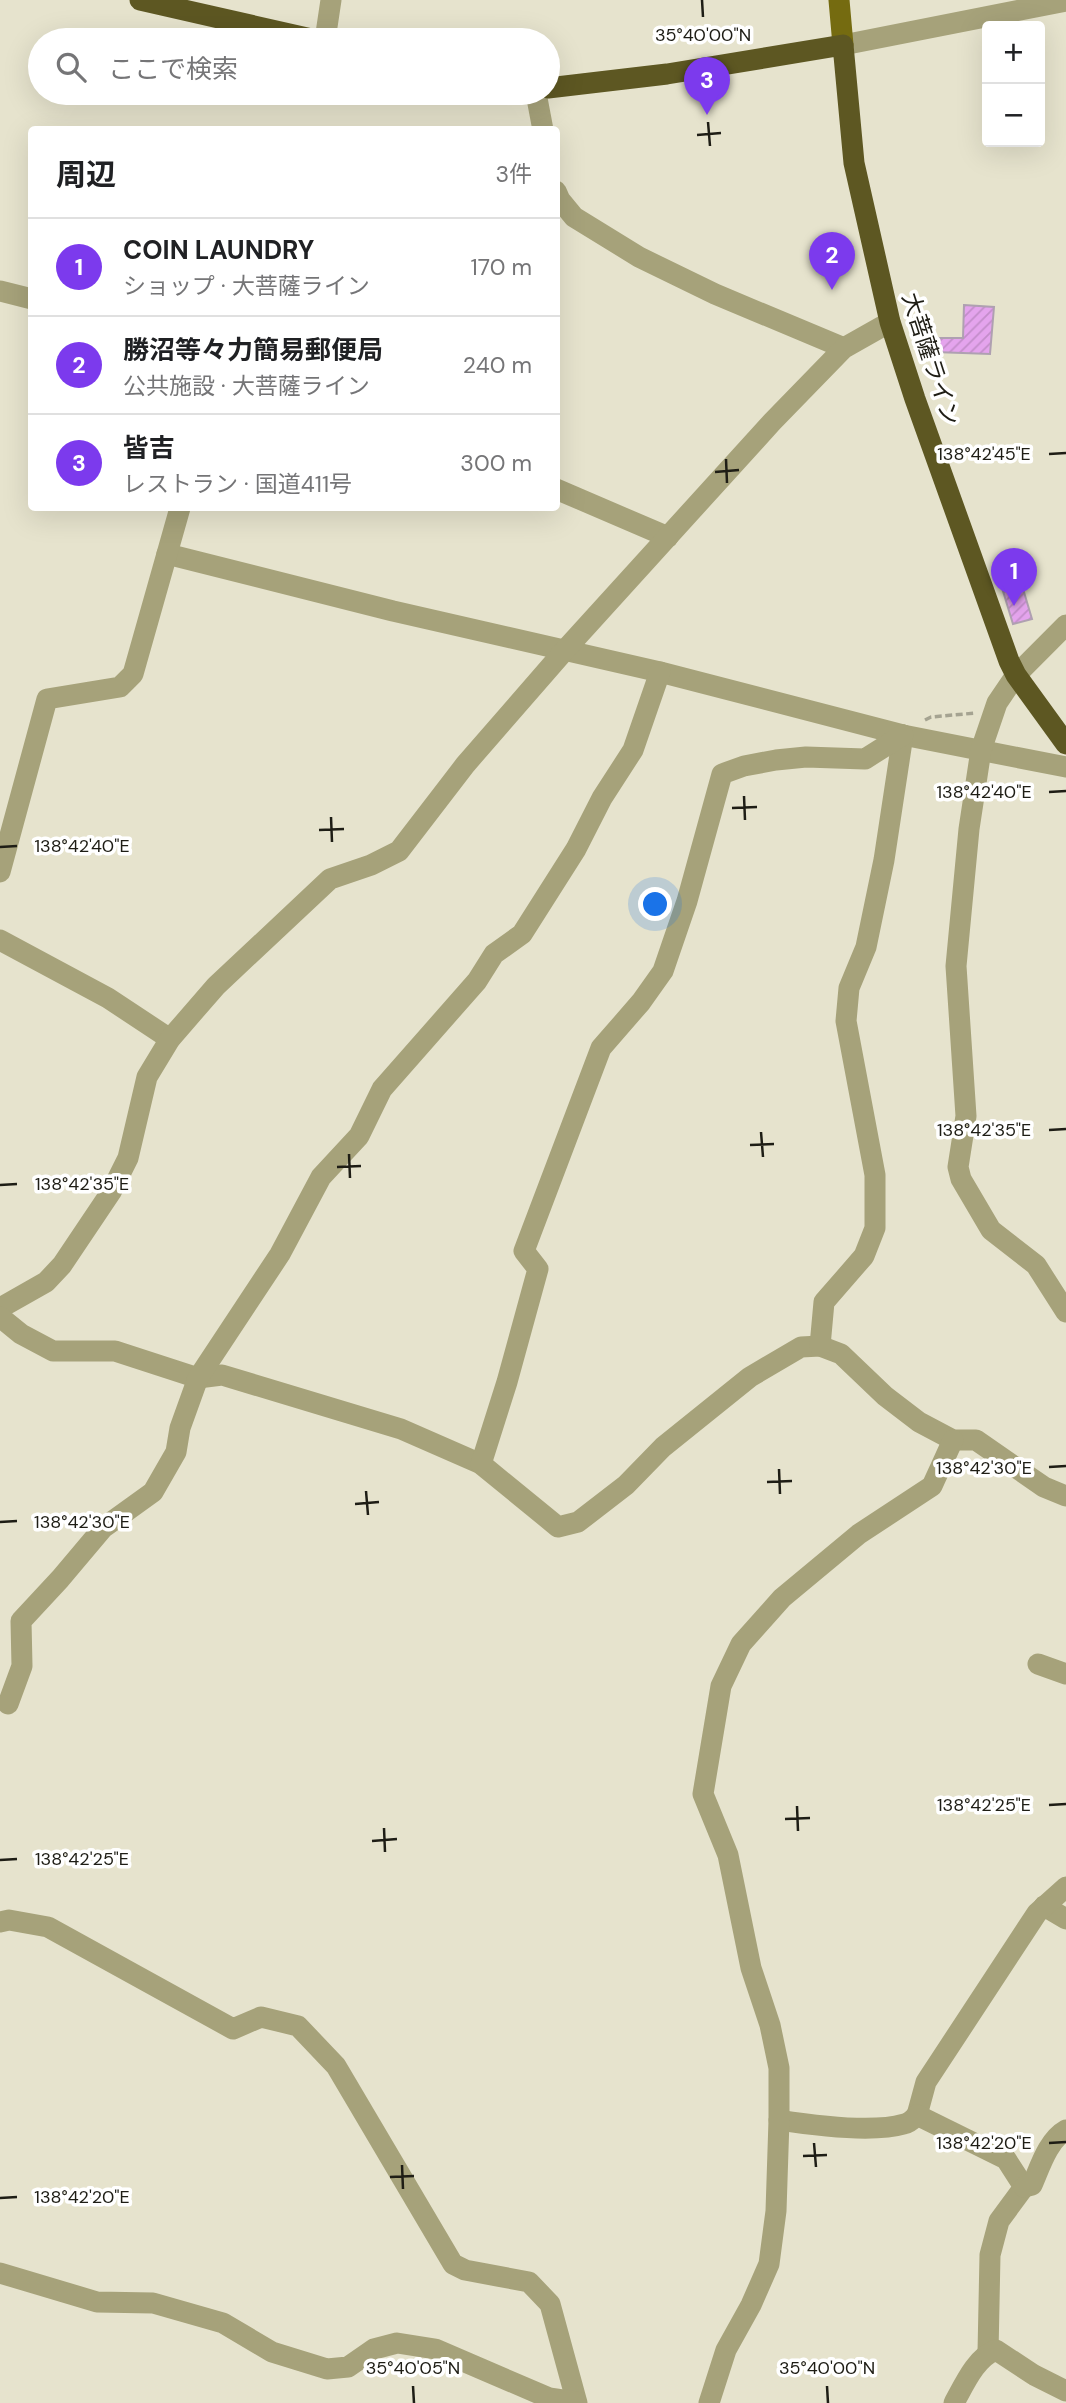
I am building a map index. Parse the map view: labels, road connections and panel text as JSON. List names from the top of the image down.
{
  "streets": {
    "highway": ["大菩薩ライン"]
  },
  "page": {
    "map_buttons": ["+", "−"],
    "search": "ここで検索",
    "pins": ["3", "2", "1"],
    "heading": ["周辺", "3件"],
    "list": [
      {
        "mark": "1",
        "name": "COIN LAUNDRY",
        "note": "ショップ · 大菩薩ライン",
        "value": "170 m"
      },
      {
        "mark": "2",
        "name": "勝沼等々力簡易郵便局",
        "note": "公共施設 · 大菩薩ライン",
        "value": "240 m"
      },
      {
        "mark": "3",
        "name": "皆吉",
        "note": "レストラン · 国道411号",
        "value": "300 m"
      }
    ]
  },
  "coordinates": [
    "35°40'00\"N",
    "138°42'45\"E",
    "138°42'40\"E",
    "138°42'35\"E",
    "138°42'30\"E",
    "138°42'25\"E",
    "138°42'20\"E",
    "35°40'05\"N"
  ]
}
